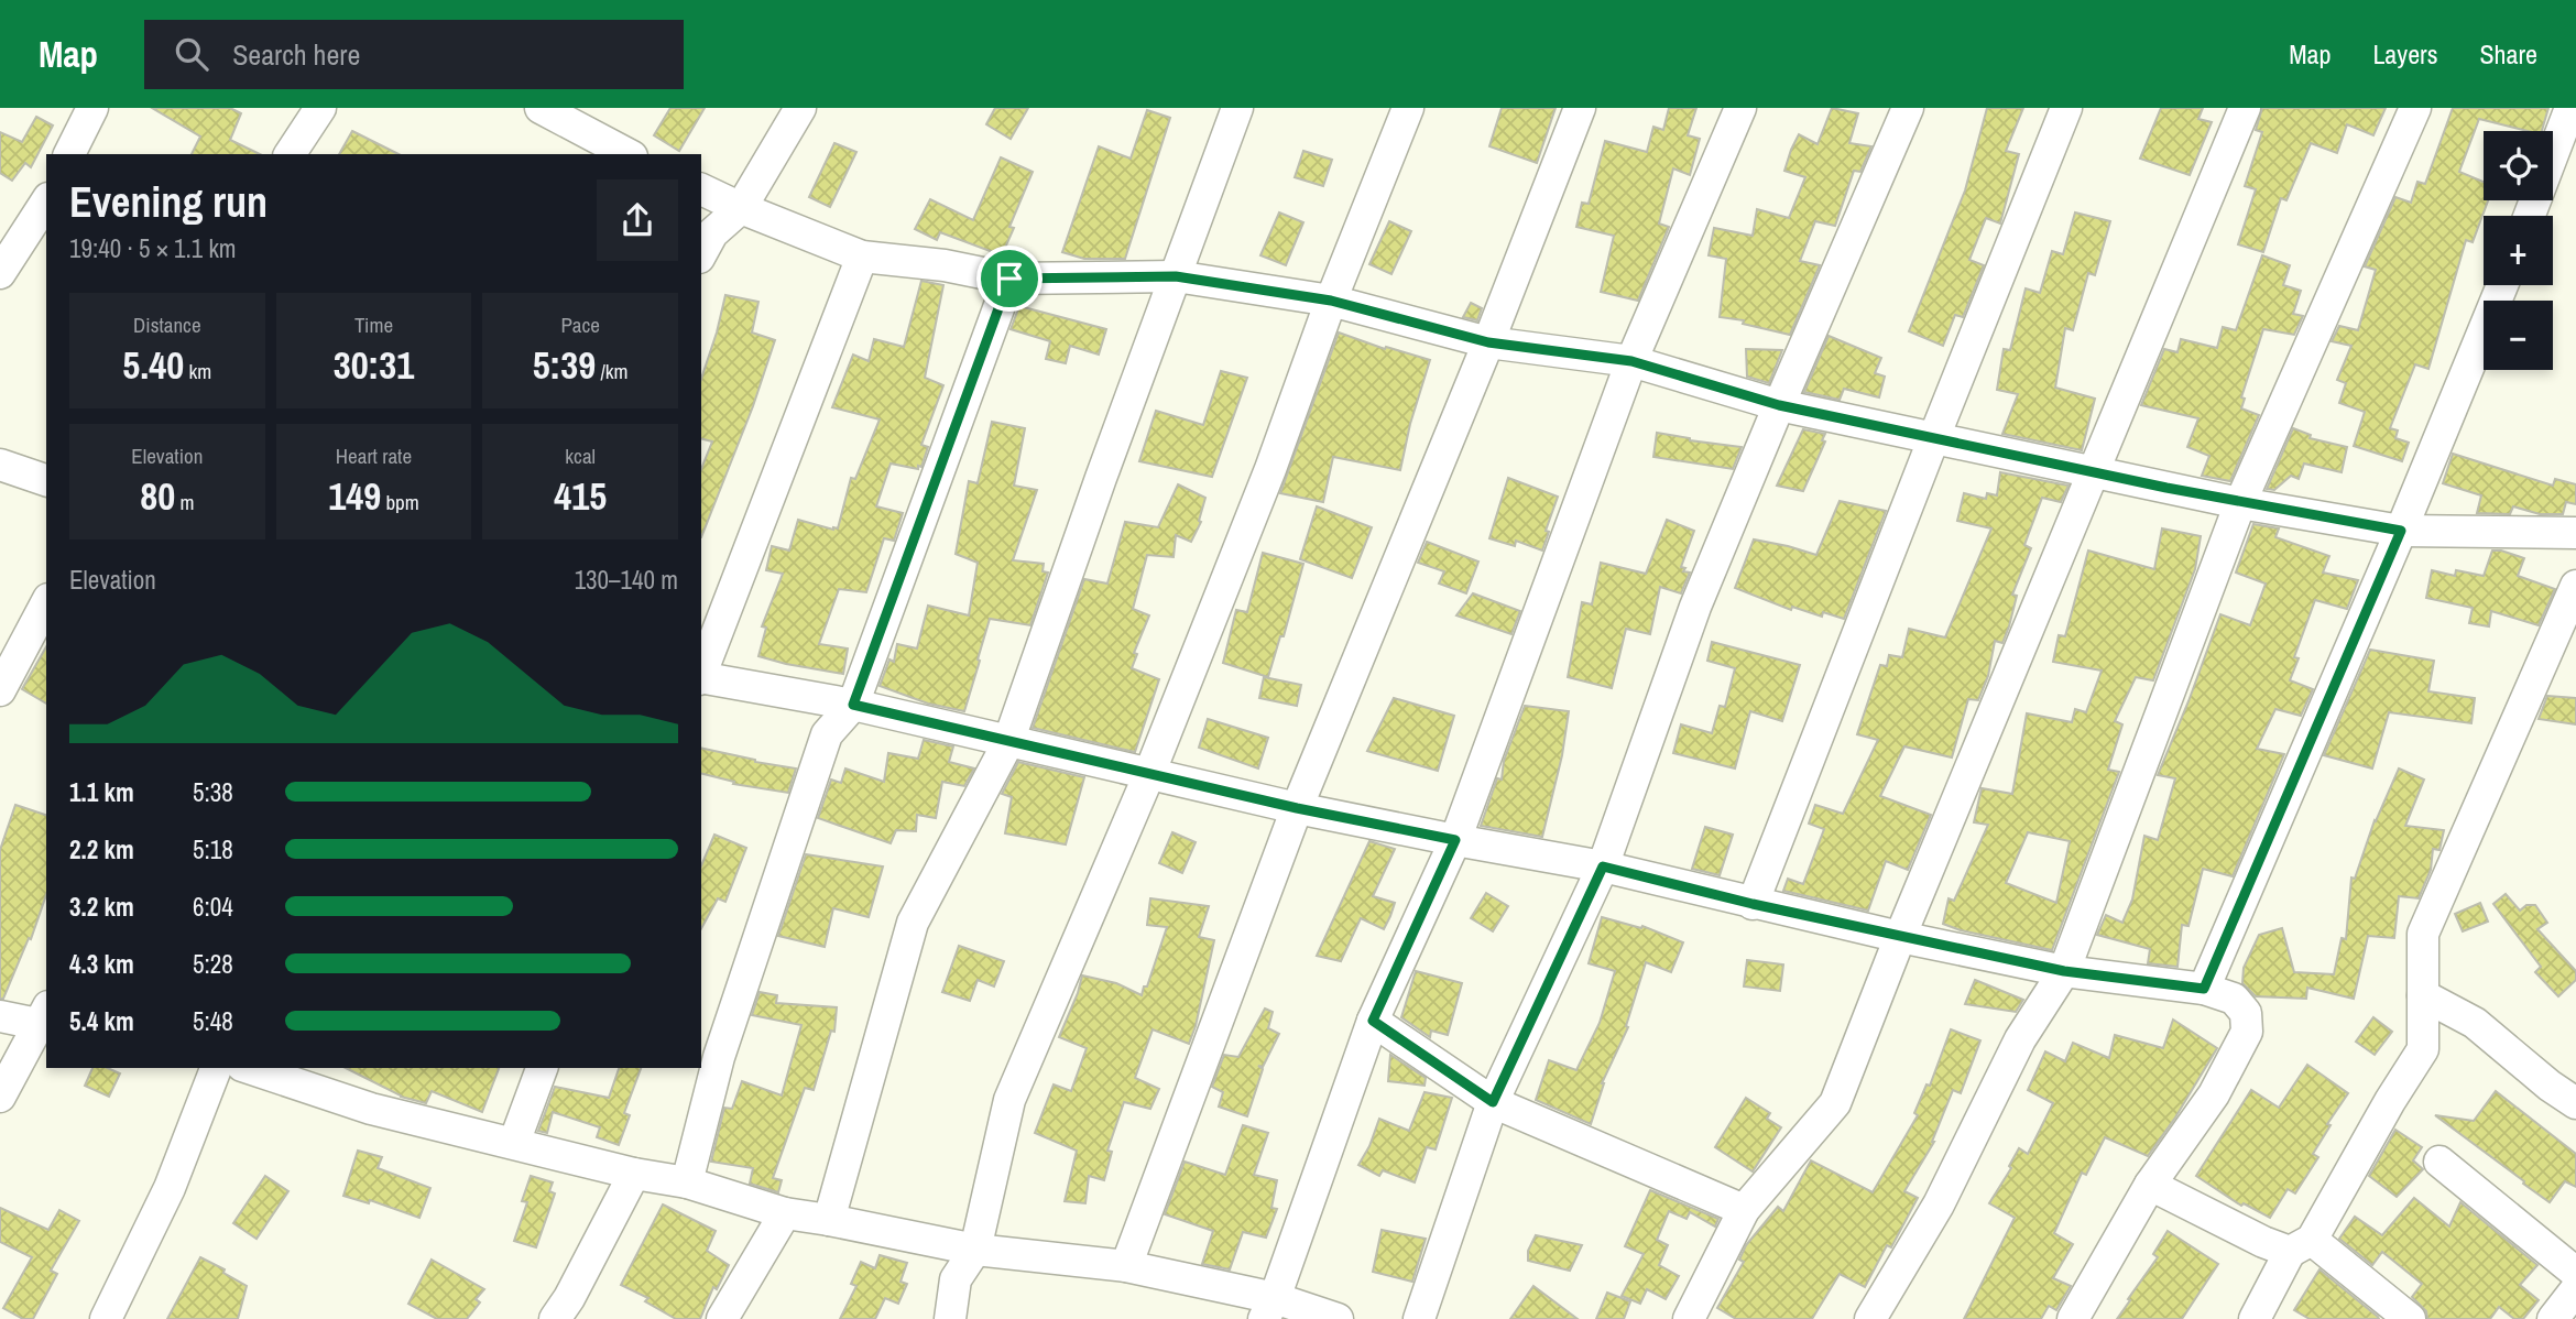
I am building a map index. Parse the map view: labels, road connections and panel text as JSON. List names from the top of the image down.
{
  "page": {
    "header": "Map",
    "search": "Search here",
    "nav": ["Map", "Layers", "Share"],
    "map_buttons": ["+", "−"],
    "heading": ["Evening run", "19:40 · 5 × 1.1 km"],
    "stats": [
      ["Distance", "5.40 km"],
      ["Time", "30:31"],
      ["Pace", "5:39 /km"],
      ["Elevation", "80 m"],
      ["Heart rate", "149 bpm"],
      ["kcal", "415"]
    ],
    "chart": ["Elevation", "130–140 m"],
    "list": [
      {
        "name": "1.1 km",
        "note": "5:38"
      },
      {
        "name": "2.2 km",
        "note": "5:18"
      },
      {
        "name": "3.2 km",
        "note": "6:04"
      },
      {
        "name": "4.3 km",
        "note": "5:28"
      },
      {
        "name": "5.4 km",
        "note": "5:48"
      }
    ]
  }
}
